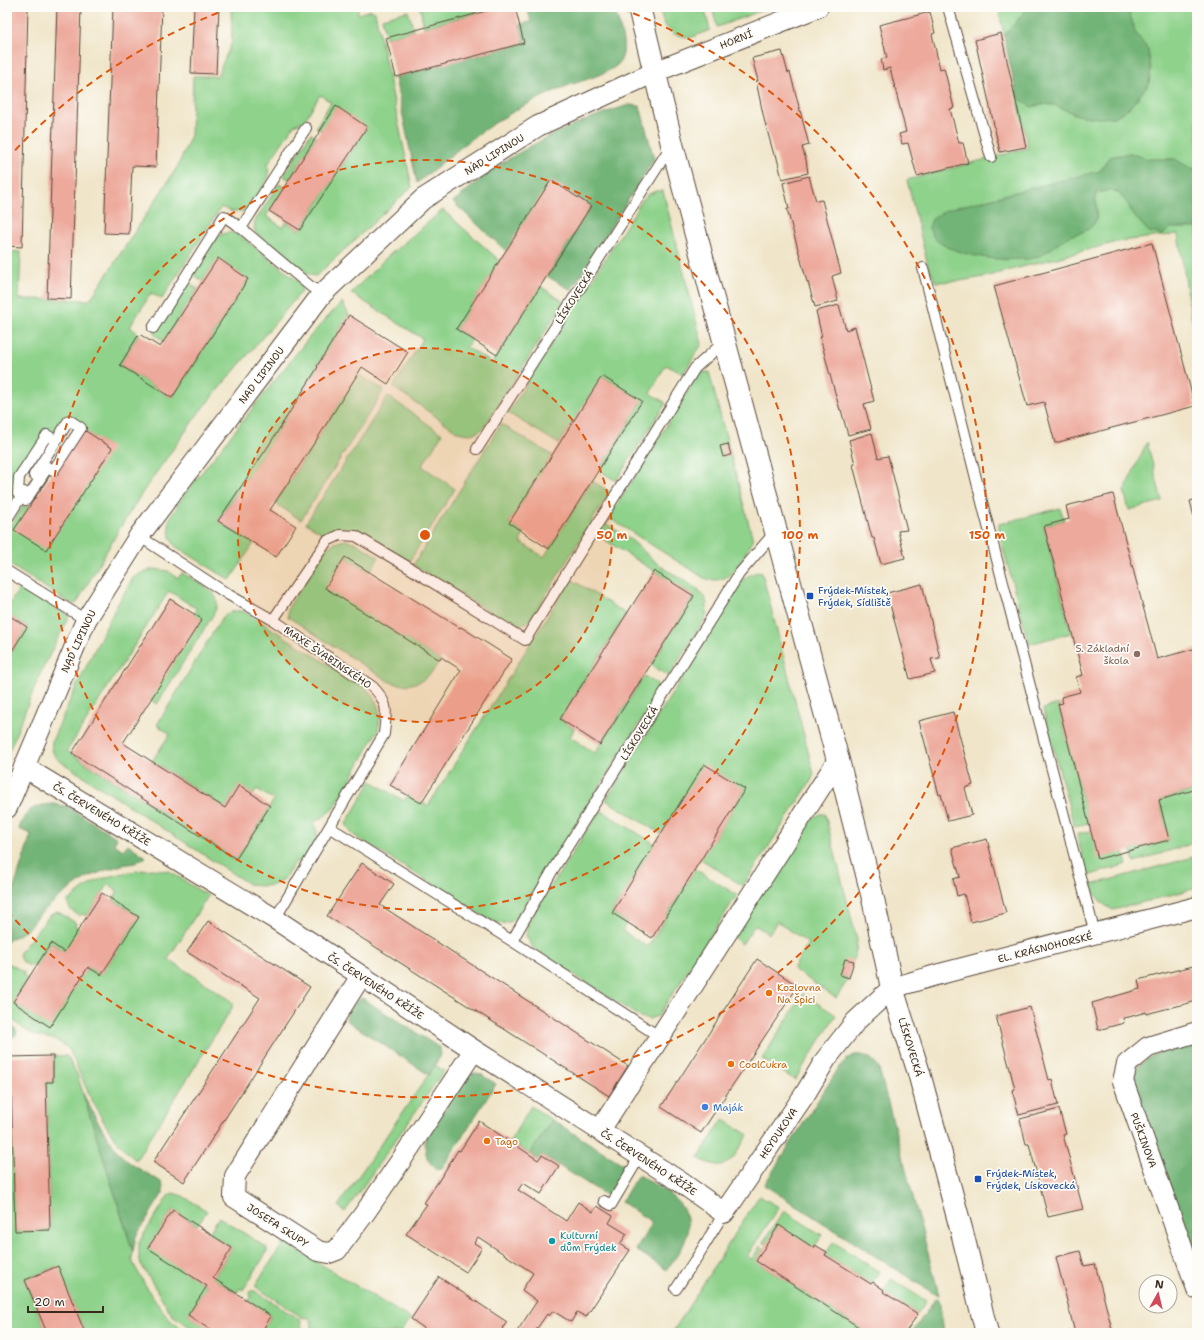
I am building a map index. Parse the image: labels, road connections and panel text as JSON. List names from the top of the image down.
{
  "streets": {
    "main road": ["LÍSKOVECKÁ"],
    "street": [
      "HORNÍ",
      "NAD LIPINOU",
      "ČS. ČERVENÉHO KŘÍŽE",
      "EL. KRÁSNOHORSKÉ",
      "HEYDUKOVA",
      "PUŠKINOVA",
      "JOSEFA SKUPY"
    ],
    "lane": ["MAXE ŠVABINSKÉHO"]
  },
  "crossings": [
    ["HORNÍ", "NAD LIPINOU"],
    ["HORNÍ", "LÍSKOVECKÁ"],
    ["NAD LIPINOU", "LÍSKOVECKÁ"],
    ["NAD LIPINOU", "MAXE ŠVABINSKÉHO"],
    ["NAD LIPINOU", "ČS. ČERVENÉHO KŘÍŽE"],
    ["LÍSKOVECKÁ", "EL. KRÁSNOHORSKÉ"],
    ["LÍSKOVECKÁ", "HEYDUKOVA"],
    ["MAXE ŠVABINSKÉHO", "ČS. ČERVENÉHO KŘÍŽE"],
    ["ČS. ČERVENÉHO KŘÍŽE", "HEYDUKOVA"],
    ["ČS. ČERVENÉHO KŘÍŽE", "JOSEFA SKUPY"],
    ["EL. KRÁSNOHORSKÉ", "HEYDUKOVA"]
  ],
  "places": {
    "transit": ["Frýdek-Místek, Frýdek, Sídliště", "Frýdek-Místek, Frýdek, Lískovecká"],
    "other": [
      "5. Základní škola",
      "Kozlovna Na Špici",
      "CoolCukra",
      "Maják",
      "Tago",
      "Kulturní dům Frýdek"
    ]
  },
  "scale_bar": "20 m",
  "north": "top",
  "rings": ["50 m", "100 m", "150 m"]
}
